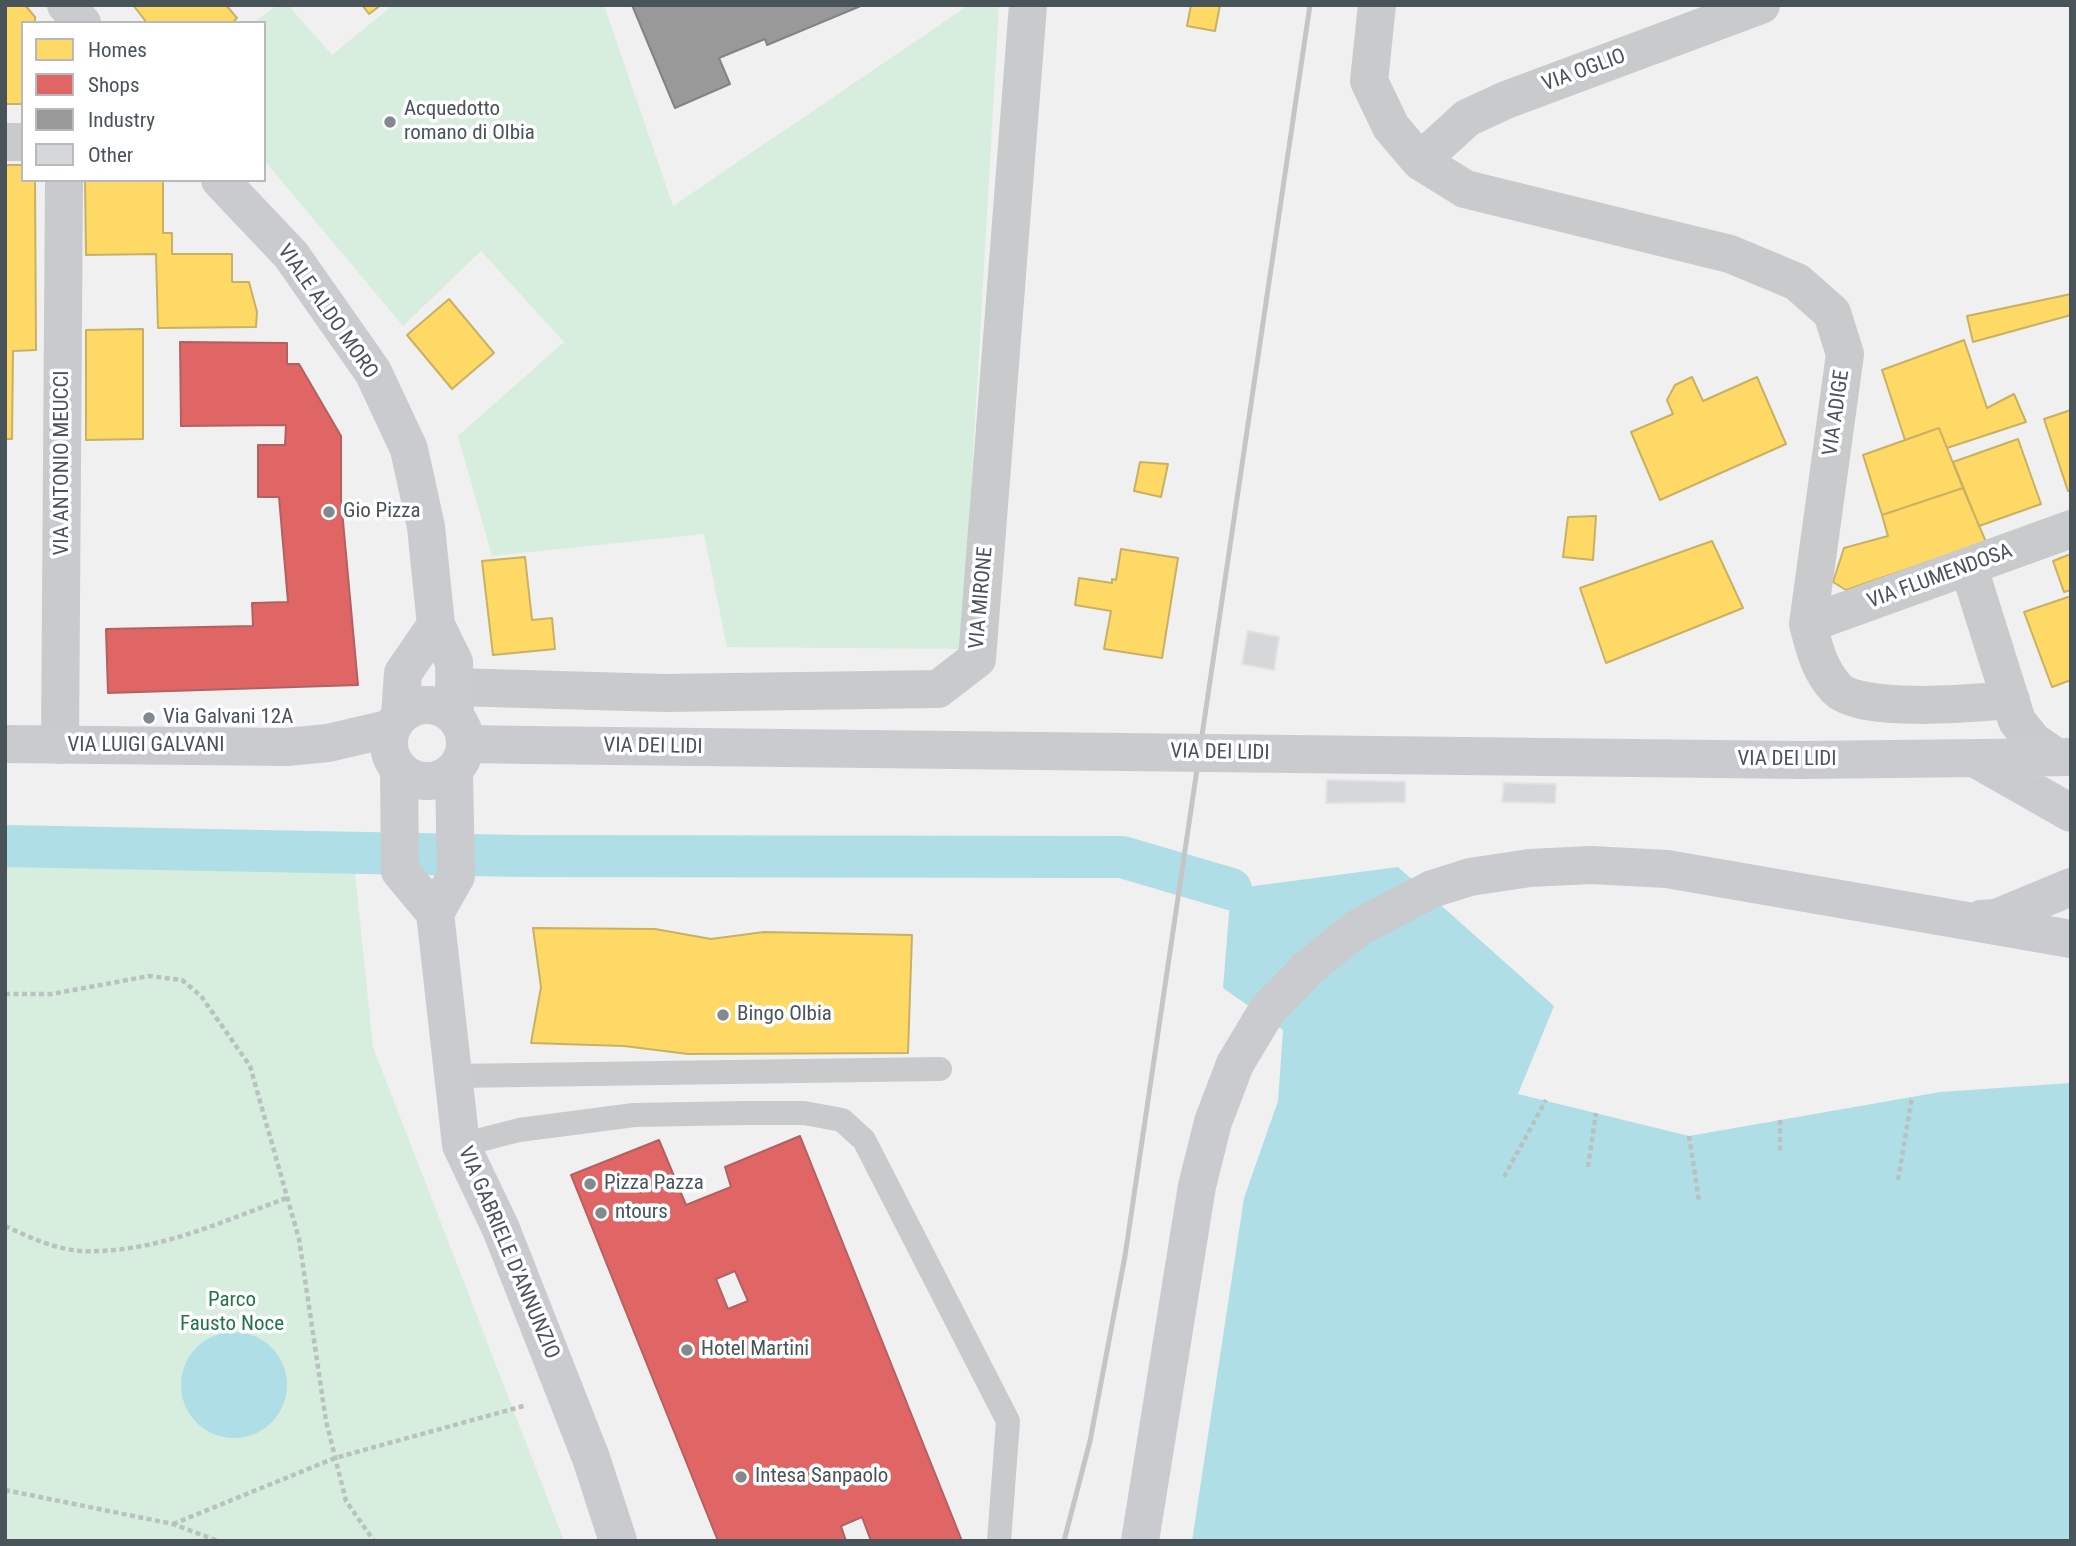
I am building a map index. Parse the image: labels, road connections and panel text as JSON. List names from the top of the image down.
{
  "streets": {
    "main road": [
      "VIALE ALDO MORO",
      "VIA LUIGI GALVANI",
      "VIA DEI LIDI",
      "VIA GABRIELE D'ANNUNZIO"
    ],
    "street": [
      "VIA OGLIO",
      "VIA ADIGE",
      "VIA ANTONIO MEUCCI",
      "VIA FLUMENDOSA",
      "VIA MIRONE"
    ]
  },
  "crossings": [
    ["VIA OGLIO", "VIA ADIGE"],
    ["VIALE ALDO MORO", "VIA MIRONE"],
    ["VIALE ALDO MORO", "VIA DEI LIDI"],
    ["VIA ADIGE", "VIA FLUMENDOSA"],
    ["VIA ANTONIO MEUCCI", "VIA LUIGI GALVANI"],
    ["VIA MIRONE", "VIA DEI LIDI"]
  ],
  "parks": ["Parco Fausto Noce"],
  "places": [
    "Acquedotto romano di Olbia",
    "Gio Pizza",
    "Via Galvani 12A",
    "Bingo Olbia",
    "Pizza Pazza",
    "ntours",
    "Hotel Martini",
    "Intesa Sanpaolo"
  ],
  "legend": [
    "Homes",
    "Shops",
    "Industry",
    "Other"
  ]
}
